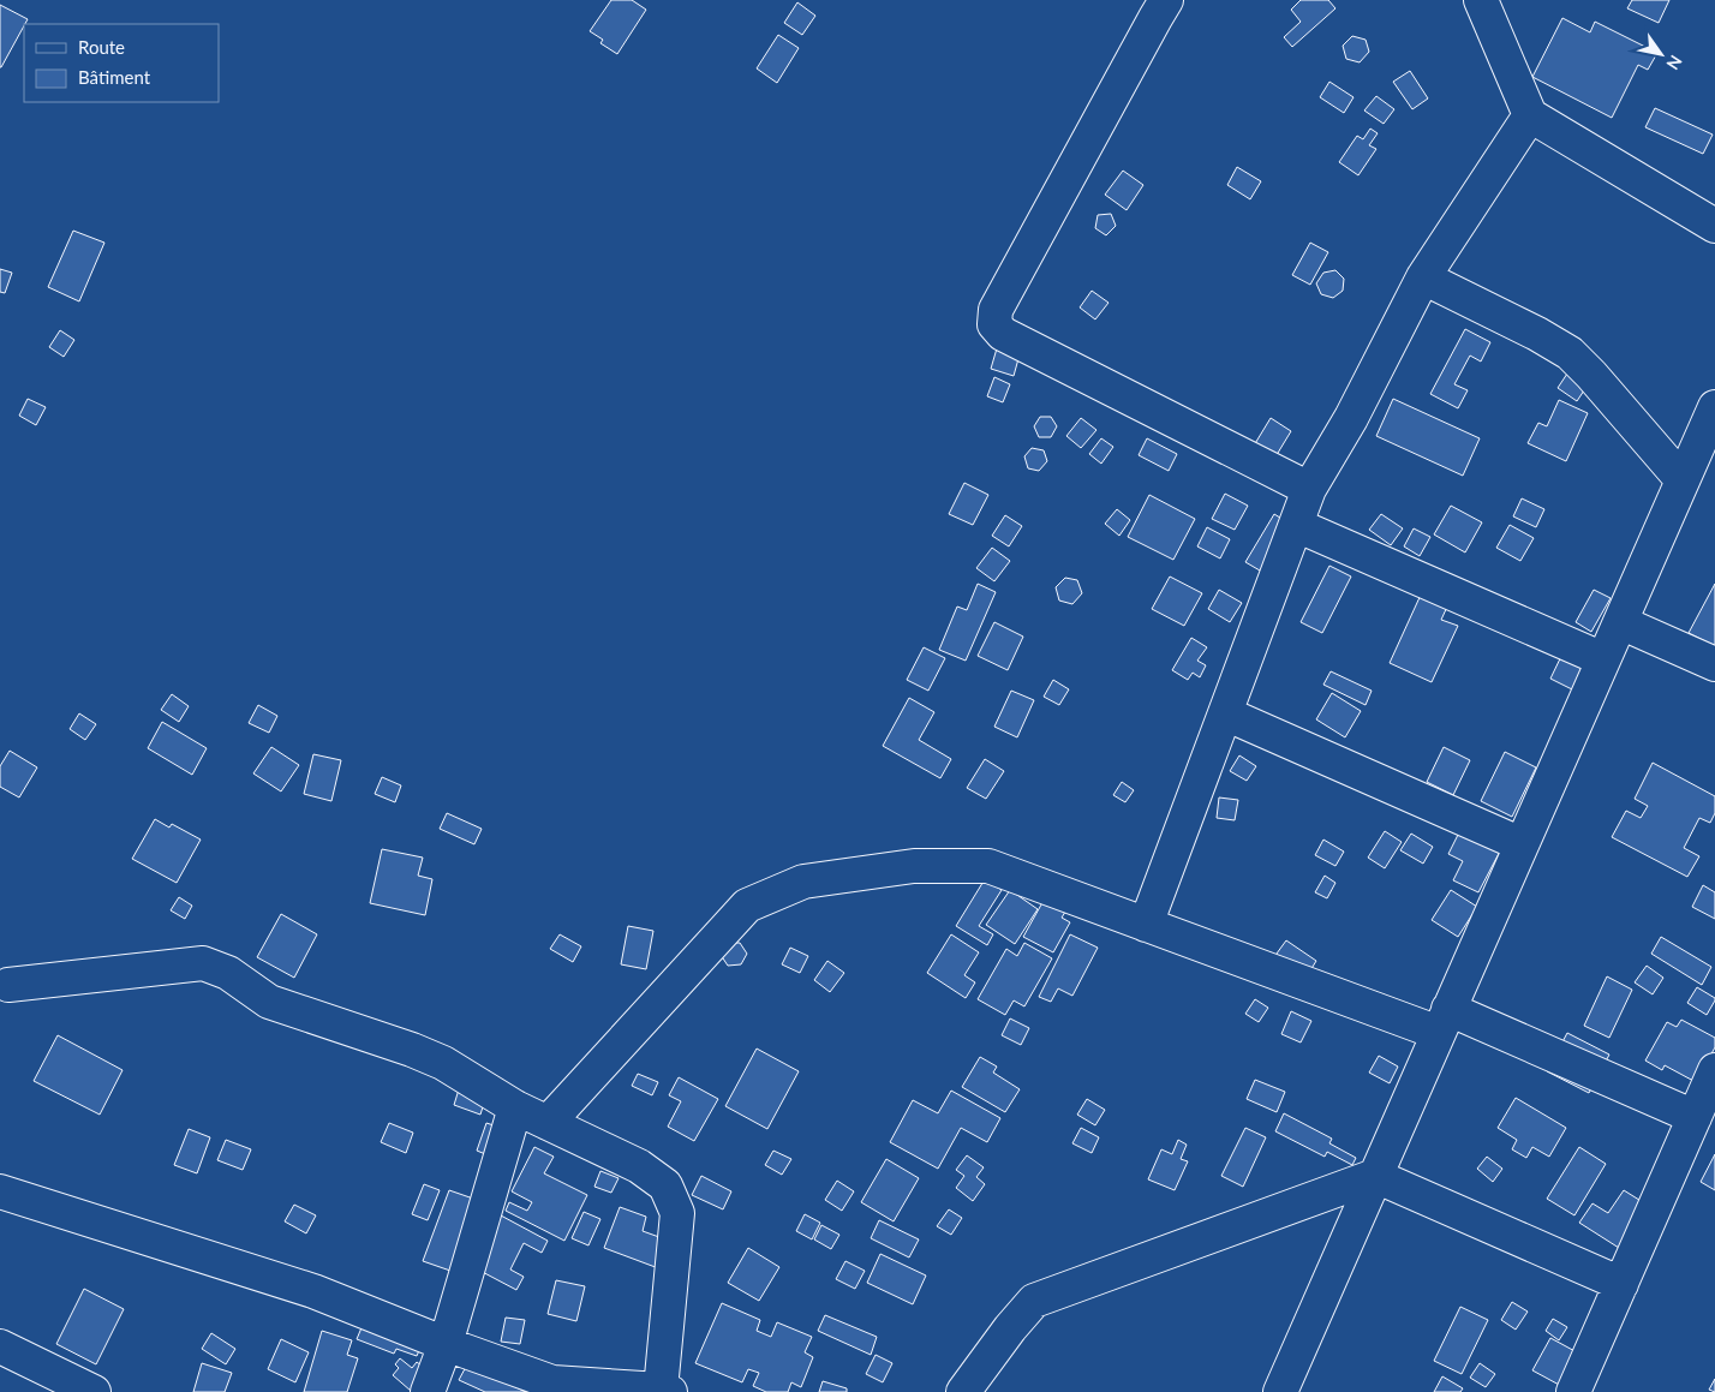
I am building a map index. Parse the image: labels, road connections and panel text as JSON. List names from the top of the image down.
{
  "legend": ["Route", "Bâtiment"],
  "north": "bottom right"
}
